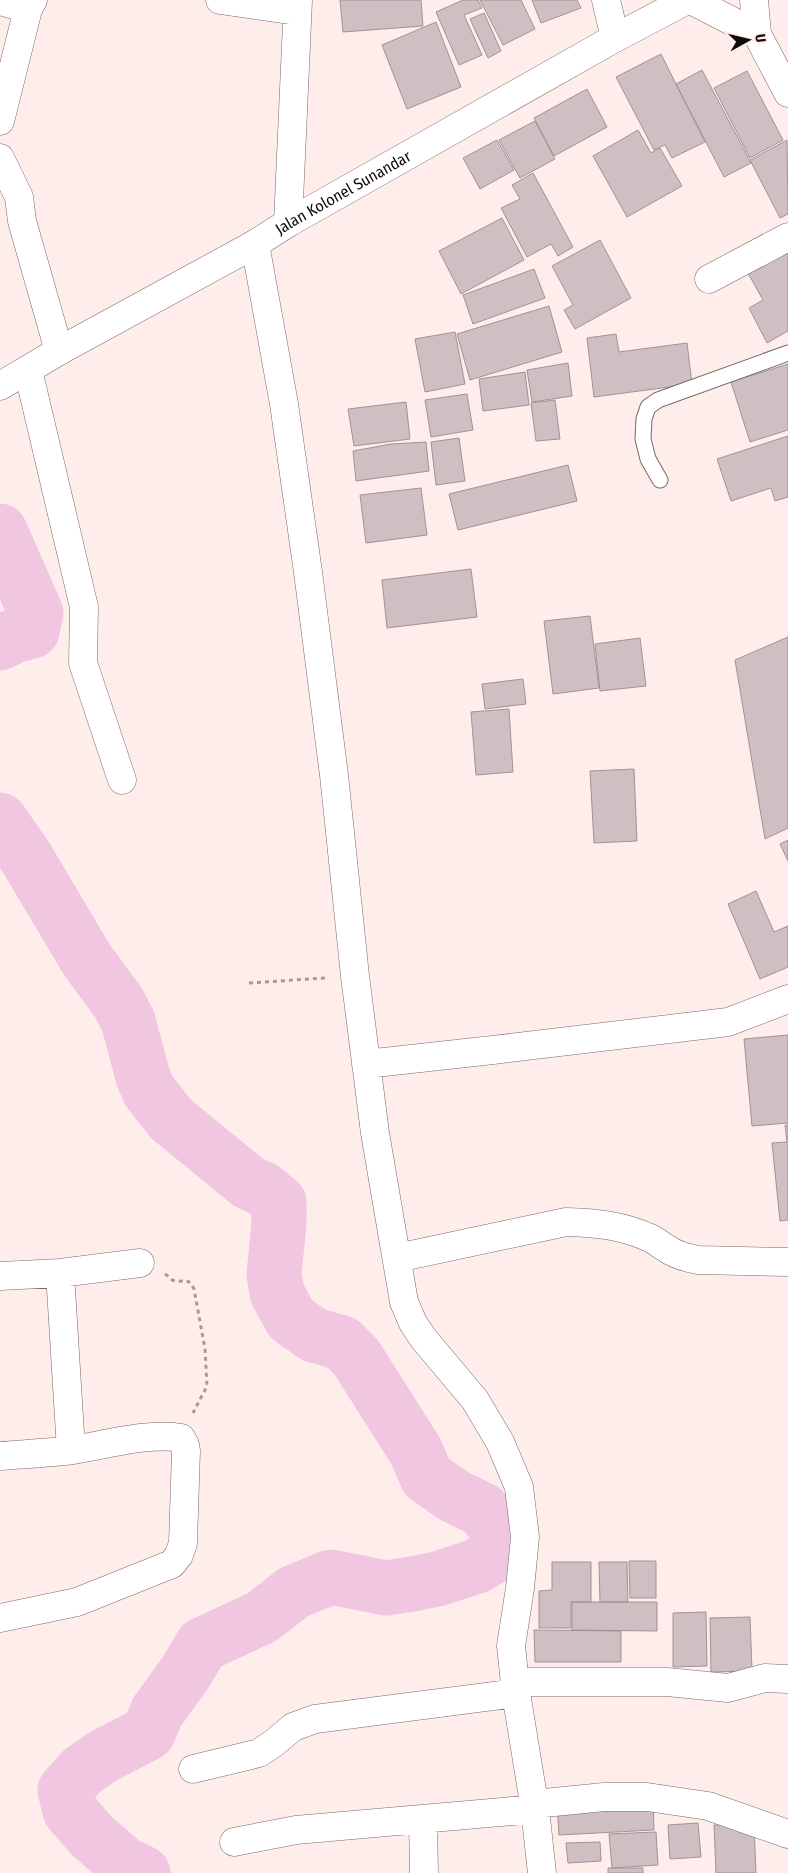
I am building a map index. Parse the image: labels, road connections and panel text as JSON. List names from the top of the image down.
{
  "streets": {
    "street": ["Jalan Kolonel Sunandar"]
  },
  "north": "right"
}
